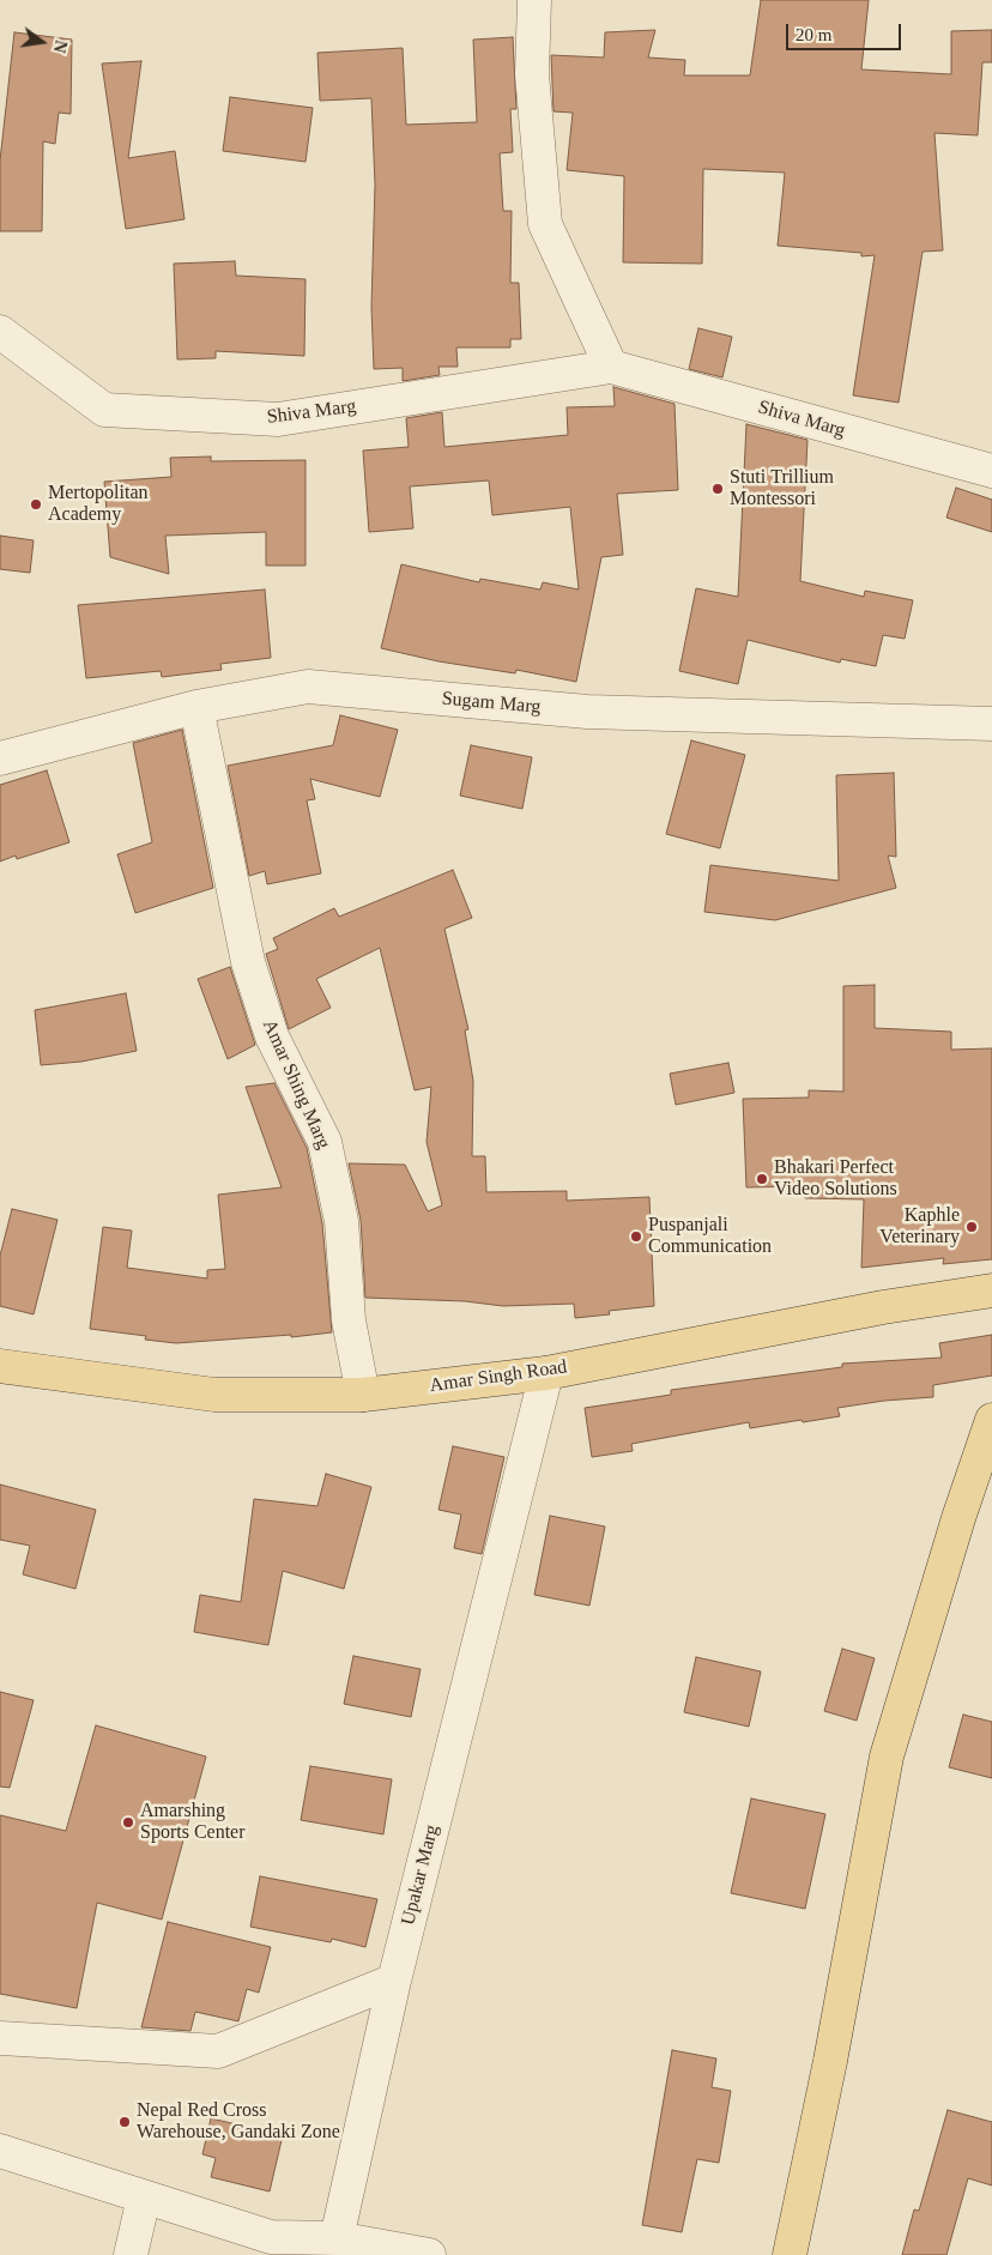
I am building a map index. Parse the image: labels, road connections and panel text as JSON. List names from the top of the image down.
{
  "streets": {
    "main road": ["Amar Singh Road"],
    "street": [
      "Shiva Marg",
      "Sugam Marg",
      "Amar Shing Marg",
      "Upakar Marg"
    ]
  },
  "crossings": [
    ["Sugam Marg", "Amar Shing Marg"],
    ["Amar Shing Marg", "Amar Singh Road"],
    ["Amar Singh Road", "Upakar Marg"]
  ],
  "places": [
    "Stuti Trillium Montessori",
    "Mertopolitan Academy",
    "Bhakari Perfect Video Solutions",
    "Kaphle Veterinary",
    "Puspanjali Communication",
    "Amarshing Sports Center",
    "Nepal Red Cross Warehouse, Gandaki Zone"
  ],
  "scale_bar": "20 m",
  "north": "right"
}
